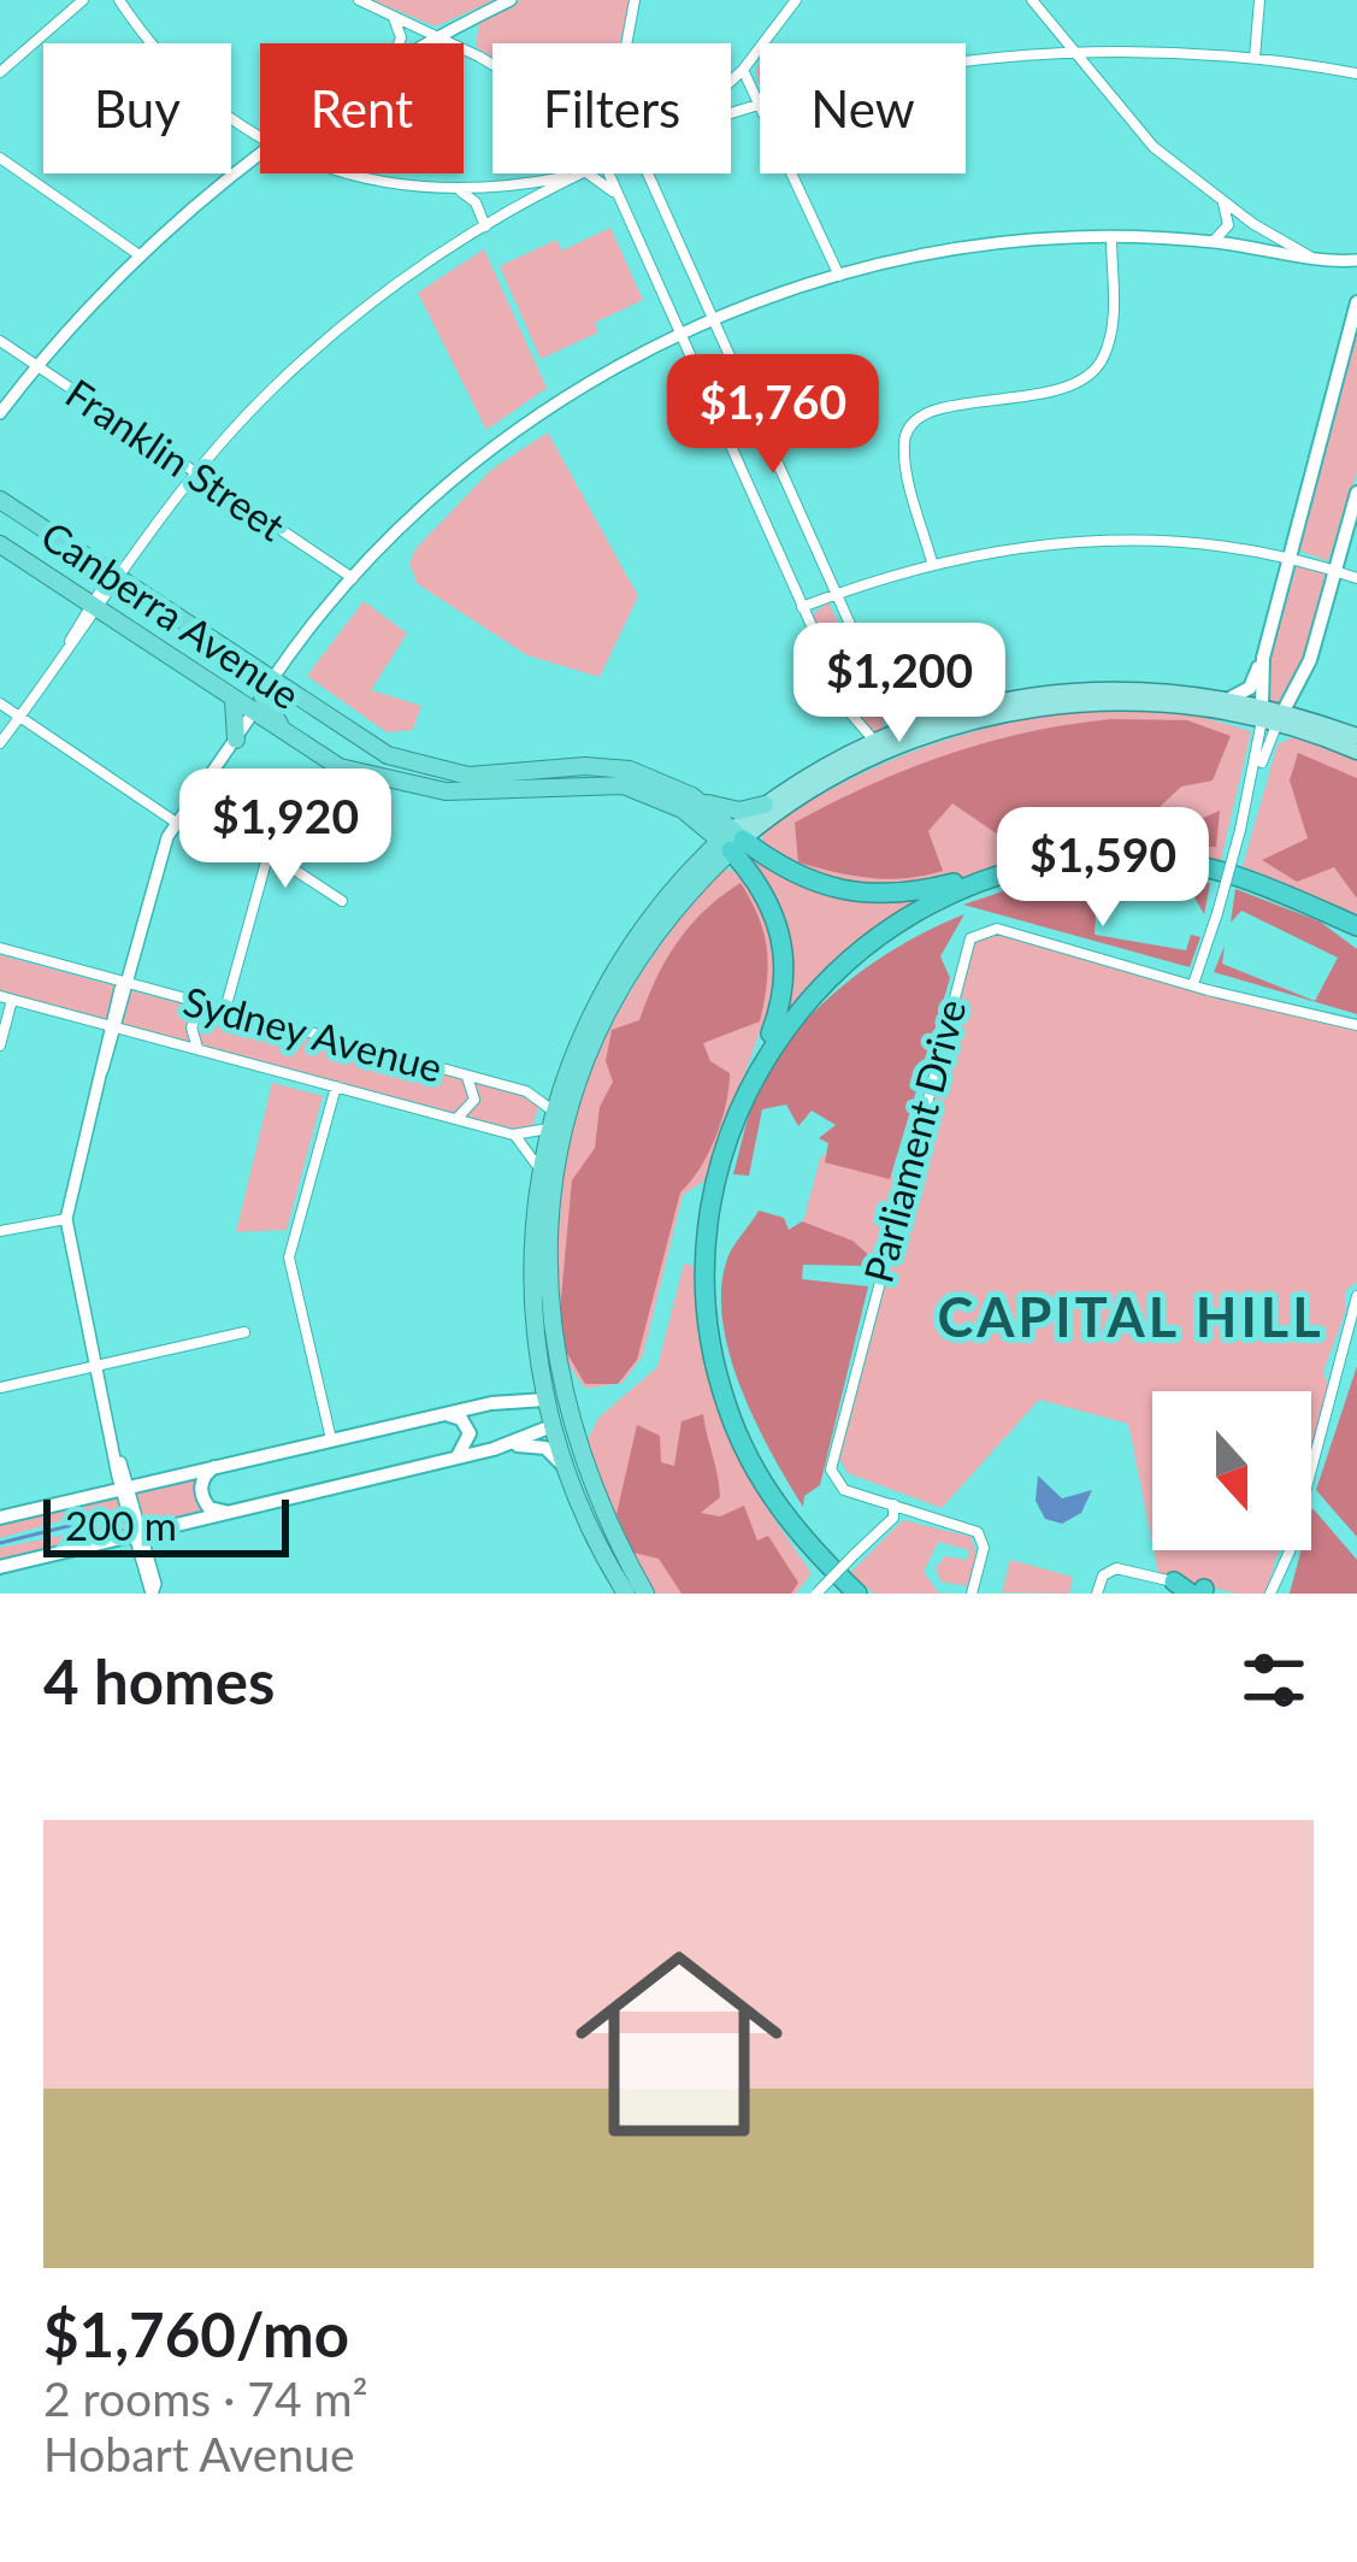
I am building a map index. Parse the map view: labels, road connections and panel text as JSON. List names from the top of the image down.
{
  "streets": {
    "highway": ["Canberra Avenue"],
    "street": ["Franklin Street", "Sydney Avenue", "Parliament Drive"]
  },
  "districts": ["CAPITAL HILL"],
  "scale_bar": "200 m",
  "north": "bottom",
  "page": {
    "chip": [
      "Buy",
      "Rent",
      "Filters",
      "New"
    ],
    "price": [
      "$1,760",
      "$1,200",
      "$1,920",
      "$1,590"
    ],
    "scale": "200 m",
    "heading": "4 homes",
    "list": [
      {
        "name": "$1,760/mo",
        "note": "2 rooms · 74 m² · Hobart Avenue"
      }
    ]
  }
}
